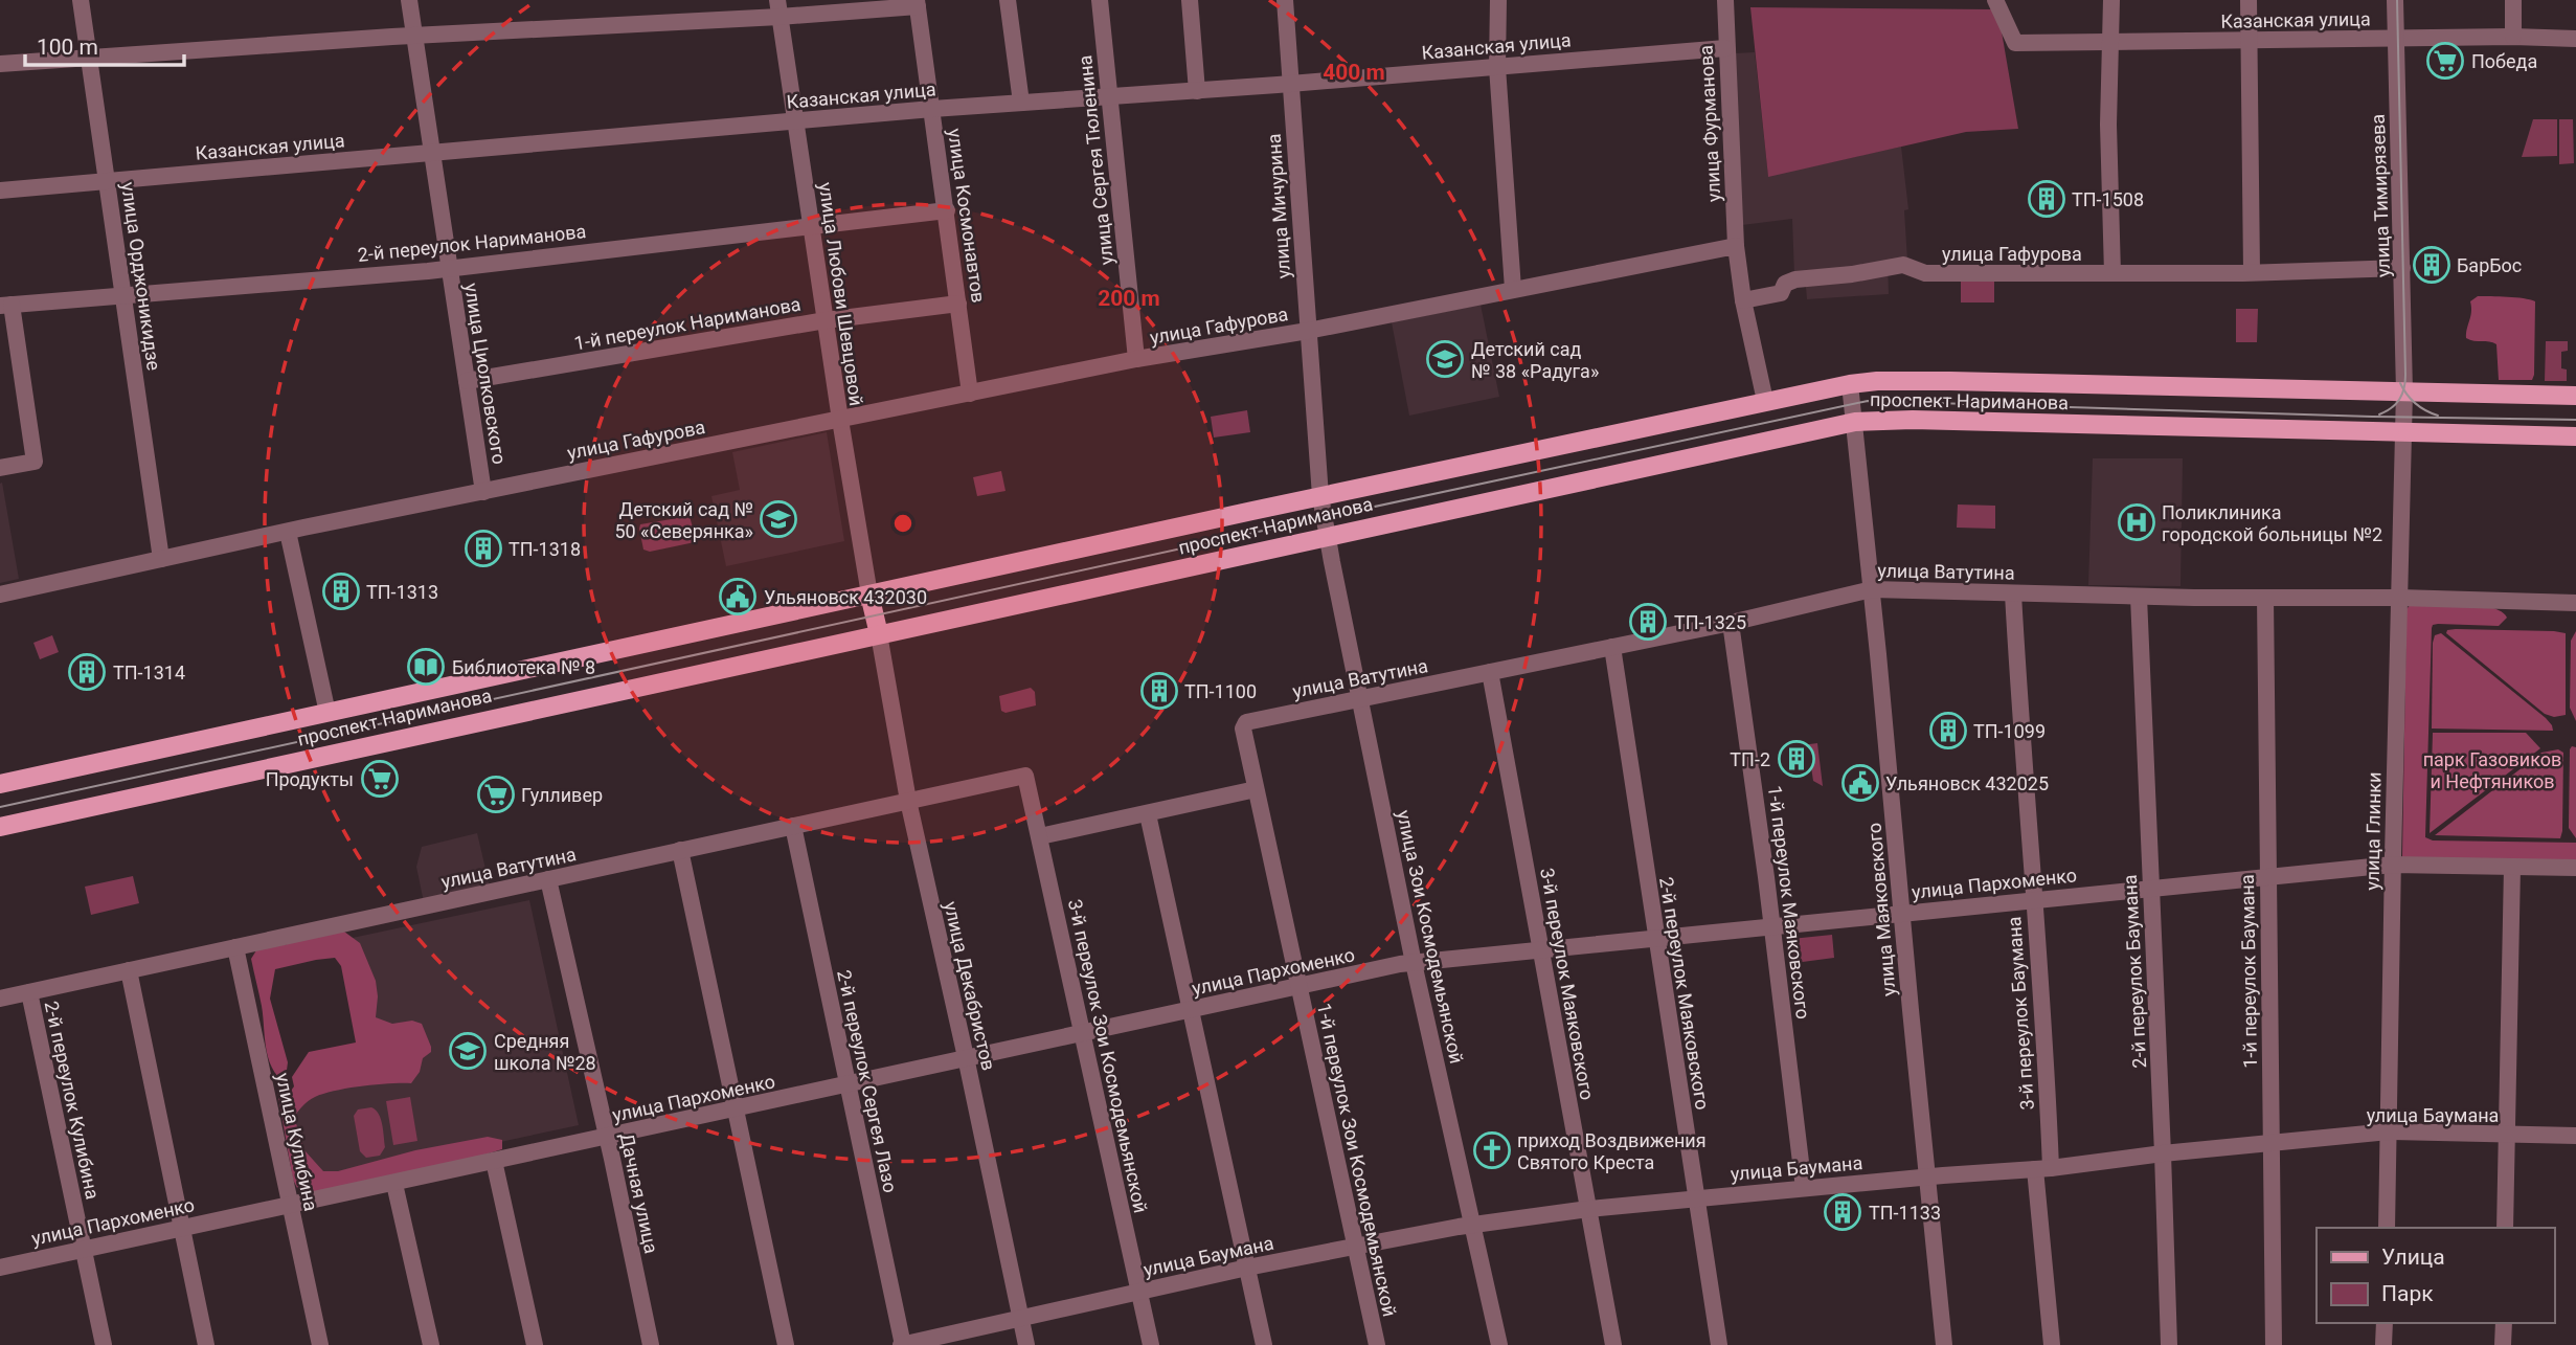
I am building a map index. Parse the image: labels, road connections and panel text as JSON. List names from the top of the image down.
{
  "streets": {
    "main road": ["проспект Нариманова"],
    "street": [
      "Казанская улица",
      "улица Фурманова",
      "улица Сергея Тюленина",
      "улица Тимирязева",
      "улица Мичурина",
      "улица Космонавтов",
      "2-й переулок Нариманова",
      "улица Гафурова",
      "улица Орджоникидзе",
      "улица Любови Шевцовой",
      "1-й переулок Нариманова",
      "улица Циолковского",
      "улица Ватутина",
      "улица Глинки",
      "улица Пархоменко",
      "1-й переулок Маяковского",
      "улица Маяковского",
      "улица Зои Космодемьянской",
      "2-й переулок Баумана",
      "1-й переулок Баумана",
      "3-й переулок Маяковского",
      "улица Декабристов",
      "2-й переулок Маяковского",
      "3-й переулок Баумана",
      "3-й переулок Зои Космодемьянской",
      "2-й переулок Сергея Лазо",
      "2-й переулок Кулибина",
      "улица Баумана",
      "улица Кулибина",
      "1-й переулок Зои Космодемьянской",
      "Дачная улица"
    ]
  },
  "crossings": [
    ["Казанская улица", "улица Фурманова"],
    ["Казанская улица", "улица Сергея Тюленина"],
    ["Казанская улица", "улица Тимирязева"],
    ["Казанская улица", "улица Мичурина"],
    ["Казанская улица", "улица Космонавтов"],
    ["Казанская улица", "улица Орджоникидзе"],
    ["Казанская улица", "улица Любови Шевцовой"],
    ["Казанская улица", "улица Циолковского"],
    ["улица Фурманова", "улица Гафурова"],
    ["улица Сергея Тюленина", "улица Гафурова"],
    ["улица Тимирязева", "улица Гафурова"],
    ["улица Тимирязева", "проспект Нариманова"],
    ["улица Тимирязева", "улица Глинки"],
    ["улица Мичурина", "улица Гафурова"],
    ["улица Мичурина", "проспект Нариманова"],
    ["улица Мичурина", "улица Зои Космодемьянской"],
    ["улица Космонавтов", "2-й переулок Нариманова"],
    ["улица Космонавтов", "улица Гафурова"],
    ["улица Космонавтов", "1-й переулок Нариманова"],
    ["2-й переулок Нариманова", "улица Орджоникидзе"],
    ["2-й переулок Нариманова", "улица Любови Шевцовой"],
    ["2-й переулок Нариманова", "улица Циолковского"],
    ["улица Гафурова", "улица Орджоникидзе"],
    ["улица Гафурова", "улица Любови Шевцовой"],
    ["улица Гафурова", "улица Циолковского"],
    ["улица Любови Шевцовой", "1-й переулок Нариманова"],
    ["улица Любови Шевцовой", "проспект Нариманова"],
    ["1-й переулок Нариманова", "улица Циолковского"],
    ["проспект Нариманова", "улица Глинки"],
    ["проспект Нариманова", "улица Маяковского"],
    ["проспект Нариманова", "улица Зои Космодемьянской"],
    ["проспект Нариманова", "улица Декабристов"],
    ["улица Ватутина", "улица Глинки"],
    ["улица Ватутина", "1-й переулок Маяковского"],
    ["улица Ватутина", "улица Маяковского"],
    ["улица Ватутина", "улица Зои Космодемьянской"],
    ["улица Ватутина", "2-й переулок Баумана"],
    ["улица Ватутина", "1-й переулок Баумана"],
    ["улица Ватутина", "3-й переулок Маяковского"],
    ["улица Ватутина", "улица Декабристов"],
    ["улица Ватутина", "2-й переулок Маяковского"],
    ["улица Ватутина", "3-й переулок Баумана"],
    ["улица Ватутина", "3-й переулок Зои Космодемьянской"],
    ["улица Ватутина", "2-й переулок Сергея Лазо"],
    ["улица Ватутина", "2-й переулок Кулибина"],
    ["улица Ватутина", "улица Кулибина"],
    ["улица Ватутина", "1-й переулок Зои Космодемьянской"],
    ["улица Ватутина", "Дачная улица"],
    ["улица Глинки", "улица Пархоменко"],
    ["улица Глинки", "улица Баумана"],
    ["улица Пархоменко", "1-й переулок Маяковского"],
    ["улица Пархоменко", "улица Маяковского"],
    ["улица Пархоменко", "улица Зои Космодемьянской"],
    ["улица Пархоменко", "2-й переулок Баумана"],
    ["улица Пархоменко", "1-й переулок Баумана"],
    ["улица Пархоменко", "3-й переулок Маяковского"],
    ["улица Пархоменко", "улица Декабристов"],
    ["улица Пархоменко", "2-й переулок Маяковского"],
    ["улица Пархоменко", "3-й переулок Баумана"],
    ["улица Пархоменко", "3-й переулок Зои Космодемьянской"],
    ["улица Пархоменко", "2-й переулок Сергея Лазо"],
    ["улица Пархоменко", "2-й переулок Кулибина"],
    ["улица Пархоменко", "улица Кулибина"],
    ["улица Пархоменко", "1-й переулок Зои Космодемьянской"],
    ["улица Пархоменко", "Дачная улица"],
    ["1-й переулок Маяковского", "улица Баумана"],
    ["улица Маяковского", "улица Баумана"],
    ["улица Зои Космодемьянской", "улица Баумана"],
    ["2-й переулок Баумана", "улица Баумана"],
    ["1-й переулок Баумана", "улица Баумана"],
    ["3-й переулок Маяковского", "улица Баумана"],
    ["улица Декабристов", "улица Баумана"],
    ["2-й переулок Маяковского", "улица Баумана"],
    ["3-й переулок Баумана", "улица Баумана"],
    ["3-й переулок Зои Космодемьянской", "улица Баумана"],
    ["2-й переулок Сергея Лазо", "улица Баумана"],
    ["улица Баумана", "1-й переулок Зои Космодемьянской"]
  ],
  "parks": ["парк Газовиков и Нефтяников"],
  "places": {
    "supermarket": ["Победа", "Продукты", "Гулливер"],
    "building": [
      "ТП-1508",
      "БарБос",
      "ТП-1318",
      "ТП-1313",
      "ТП-1325",
      "ТП-1314",
      "ТП-1100",
      "ТП-1099",
      "ТП-2",
      "ТП-1133"
    ],
    "school or university": ["Детский сад № 38 «Радуга»", "Детский сад № 50 «Северянка»", "Средняя школа №28"],
    "hospital": ["Поликлиника городской больницы №2"],
    "public building": ["Ульяновск 432030", "Ульяновск 432025"],
    "library": ["Библиотека № 8"],
    "church": ["приход Воздвижения Святого Креста"]
  },
  "legend": ["Улица", "Парк"],
  "scale_bar": "100 m",
  "rings": ["400 m", "200 m"]
}
